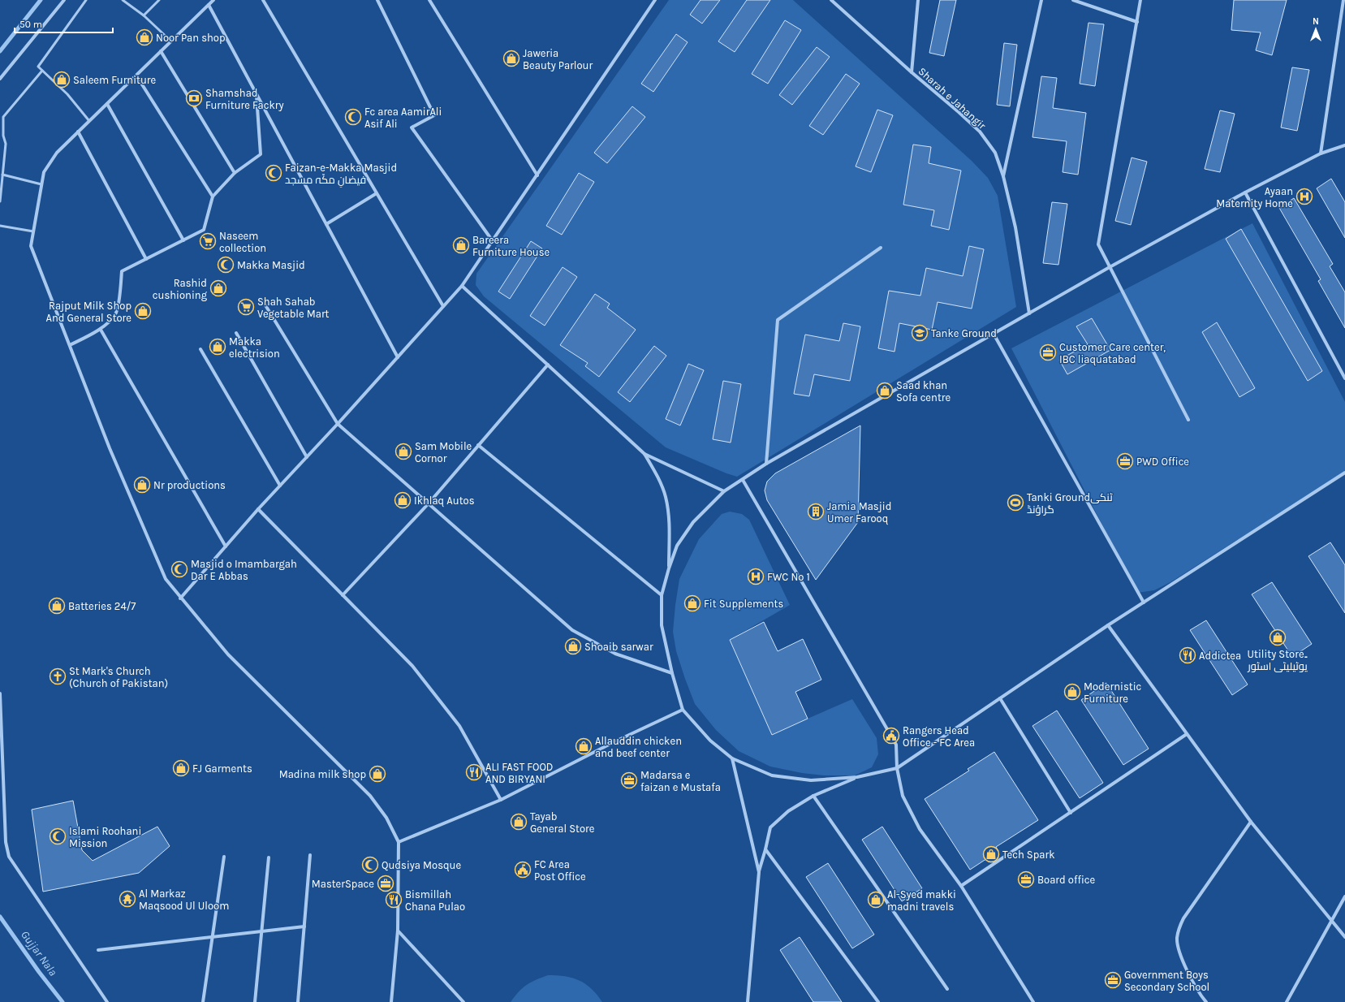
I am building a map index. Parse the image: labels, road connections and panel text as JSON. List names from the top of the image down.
{
  "streets": {
    "street": ["Sharah e Jahangir"]
  },
  "water": ["Gujjar Nala"],
  "places": {
    "shop": [
      "Noor Pan shop",
      "Jaweria Beauty Parlour",
      "Saleem Furniture",
      "Bareera Furniture House",
      "Rashid cushioning",
      "Rajput Milk Shop And General Store",
      "Makka electrision",
      "Saad khan Sofa centre",
      "Sam Mobile Cornor",
      "Nr productions",
      "Ikhlaq Autos",
      "Fit Supplements",
      "Batteries 24/7",
      "Utility Store۔ یوٹیلیٹی اسٹور",
      "Shoaib sarwar",
      "Modernistic Furniture",
      "Allauddin chicken and beef center",
      "FJ Garments",
      "Madina milk shop",
      "Tayab General Store",
      "Tech Spark",
      "Al-Syed makki madni travels"
    ],
    "bank": ["Shamshad Furniture Fackry"],
    "mosque": [
      "Fc area AamirAli Asif Ali",
      "Faizan-e-Makka Masjid فیضانِ مکّہ مسجد",
      "Makka Masjid",
      "Masjid o Imambargah Dar E Abbas",
      "Islami Roohani Mission",
      "Qudsiya Mosque"
    ],
    "hospital": ["Ayaan Maternity Home", "FWC No 1"],
    "supermarket": ["Naseem collection", "Shah Sahab Vegetable Mart"],
    "school or university": ["Tanke Ground"],
    "office": [
      "Customer Care center, IBC liaquatabad",
      "PWD Office",
      "Madarsa e faizan e Mustafa",
      "Board office",
      "MasterSpace",
      "Government Boys Secondary School"
    ],
    "sports": ["Tanki Groundٹنکی گراؤنڈ"],
    "building": ["Jamia Masjid Umer Farooq"],
    "restaurant": ["Addictea", "ALI FAST FOOD AND BIRYANI", "Bismillah Chana Pulao"],
    "church": ["St Mark's Church (Church of Pakistan)"],
    "public building": ["Rangers Head Office - FC Area", "FC Area Post Office"],
    "temple": ["Al Markaz Maqsood Ul Uloom"]
  },
  "scale_bar": "50 m",
  "north": "top"
}
